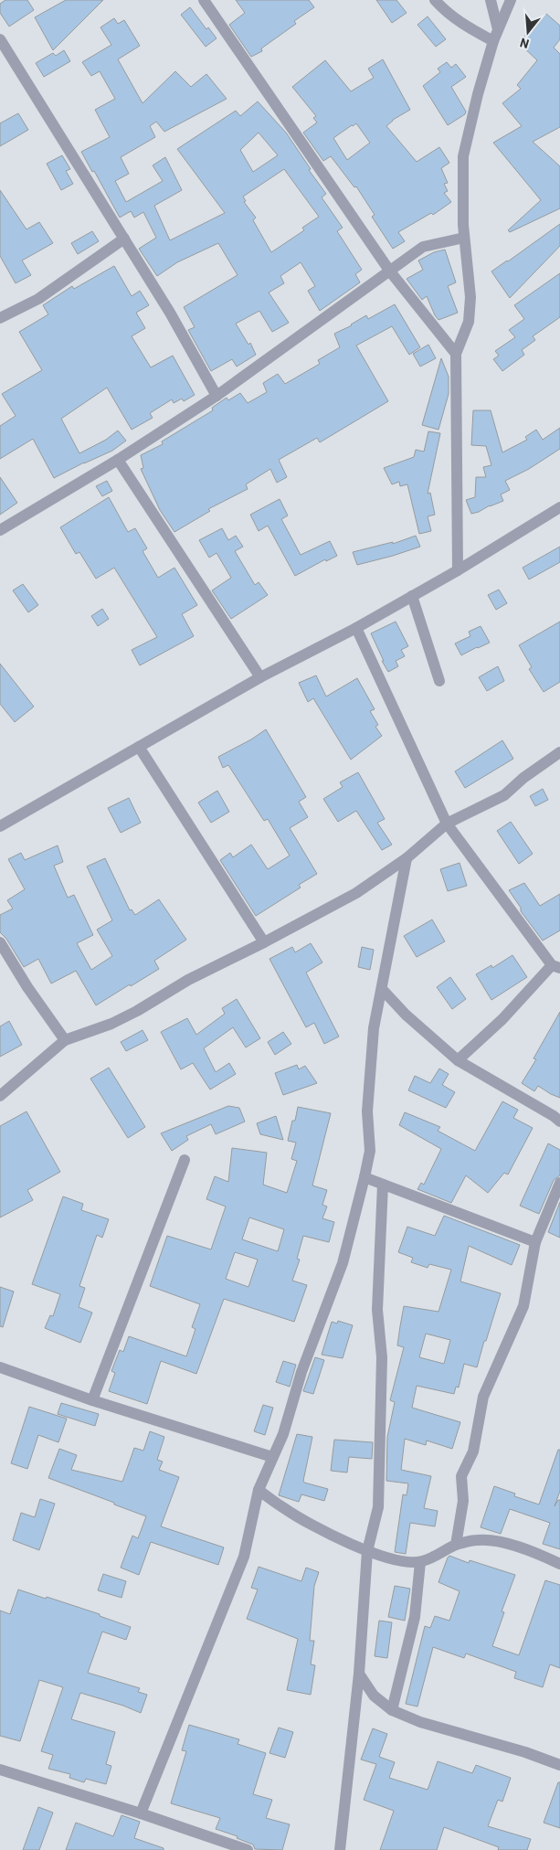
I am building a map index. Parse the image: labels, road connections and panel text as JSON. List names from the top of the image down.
{
  "north": "bottom"
}
